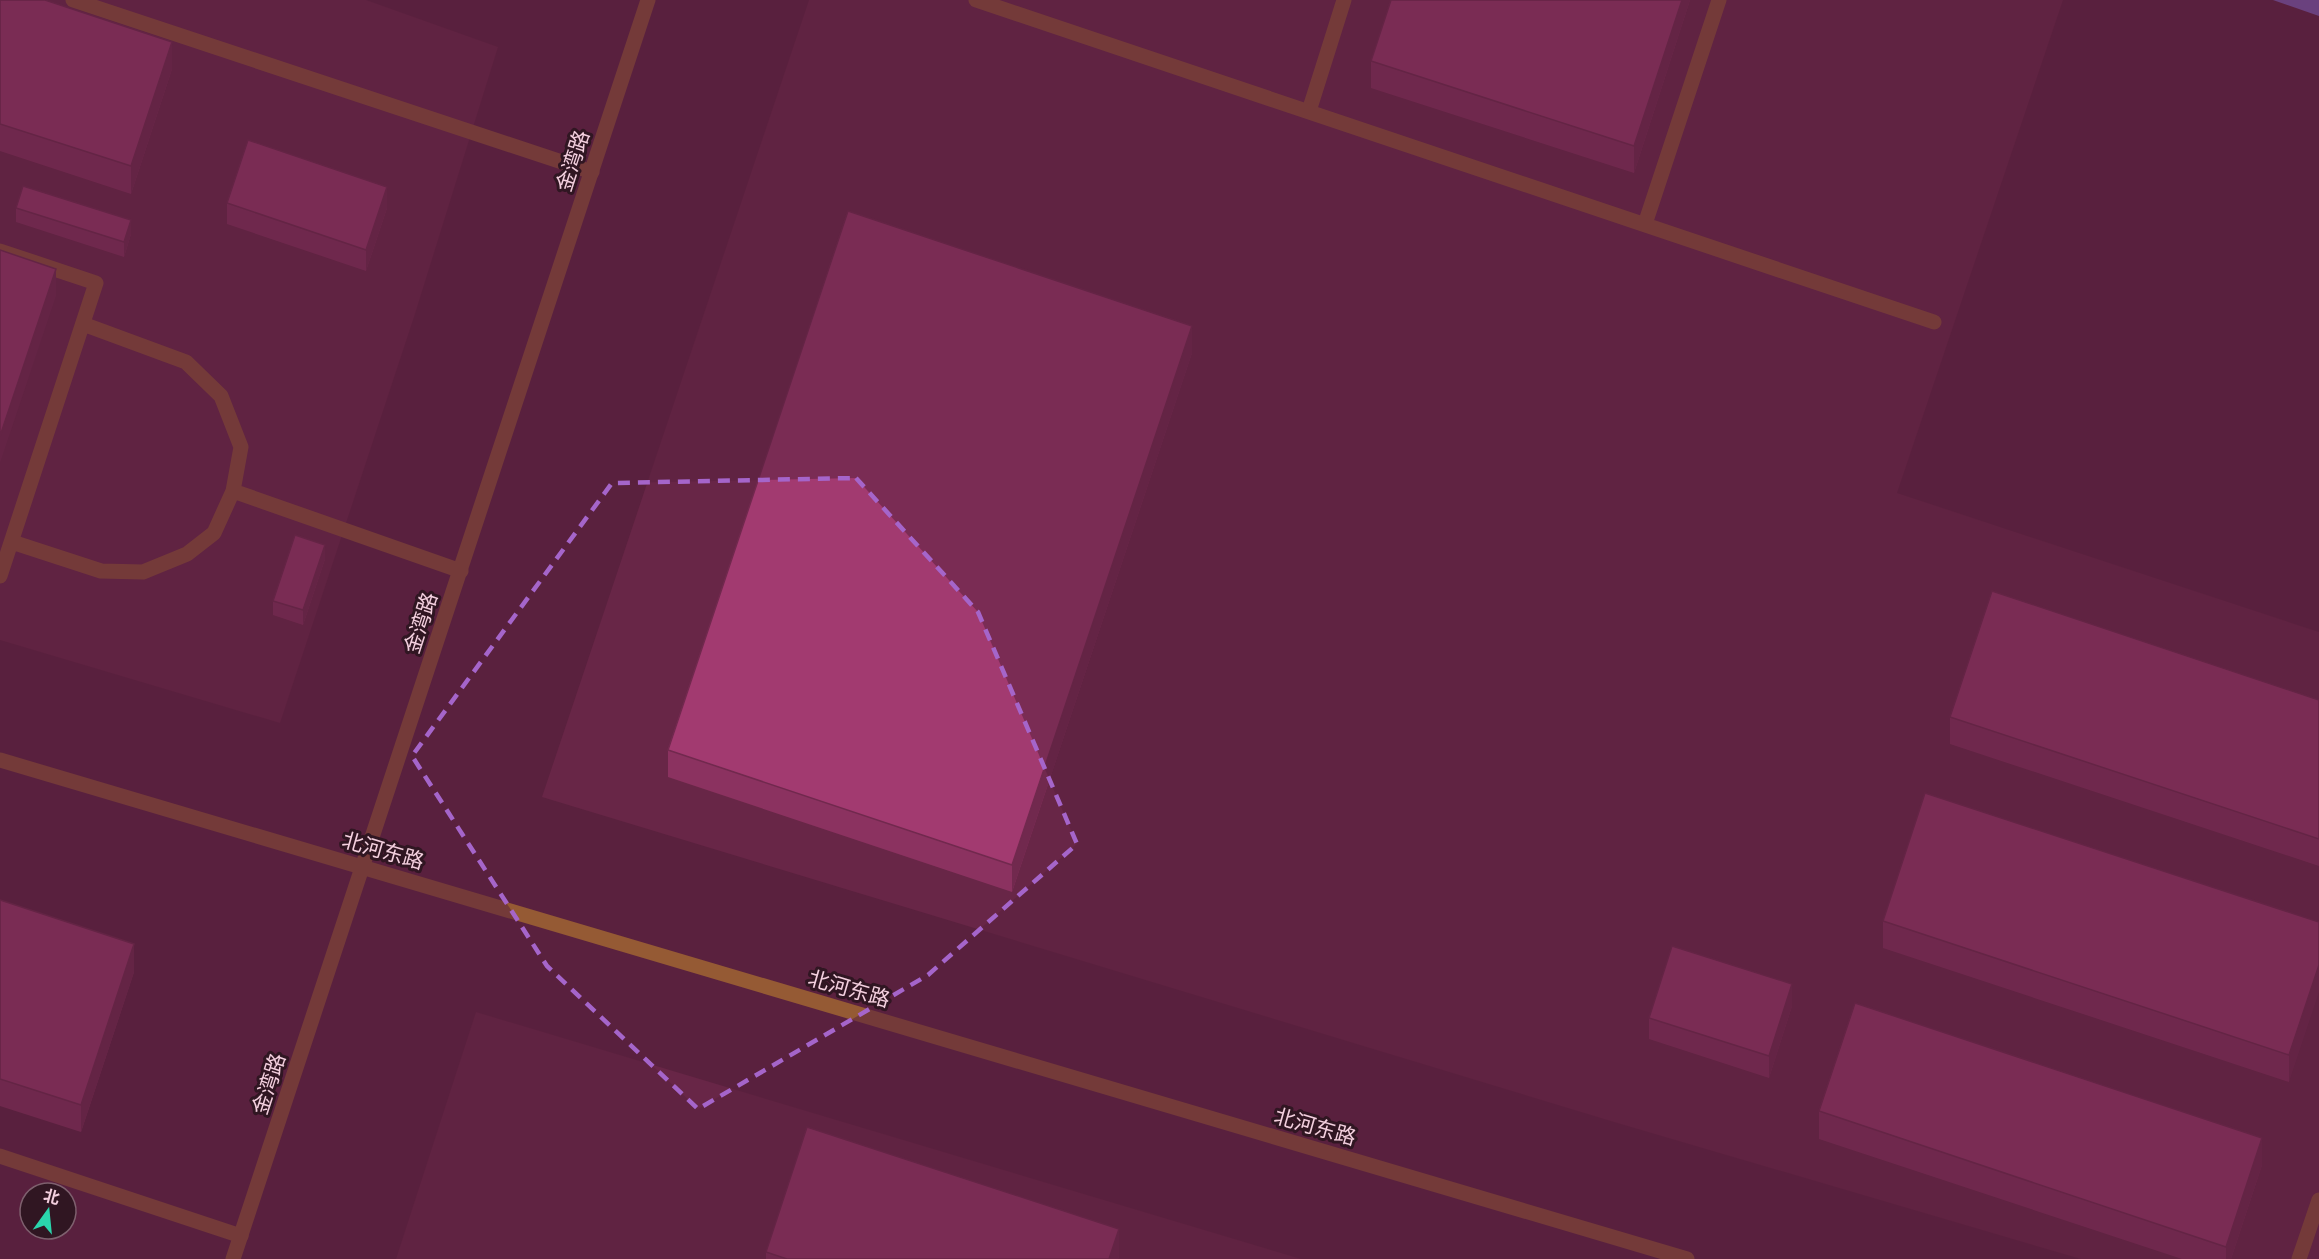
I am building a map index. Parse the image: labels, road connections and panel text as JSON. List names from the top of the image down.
{
  "streets": {
    "street": ["金湾路", "北河东路"]
  },
  "crossings": [
    ["金湾路", "北河东路"]
  ],
  "north": "top"
}
